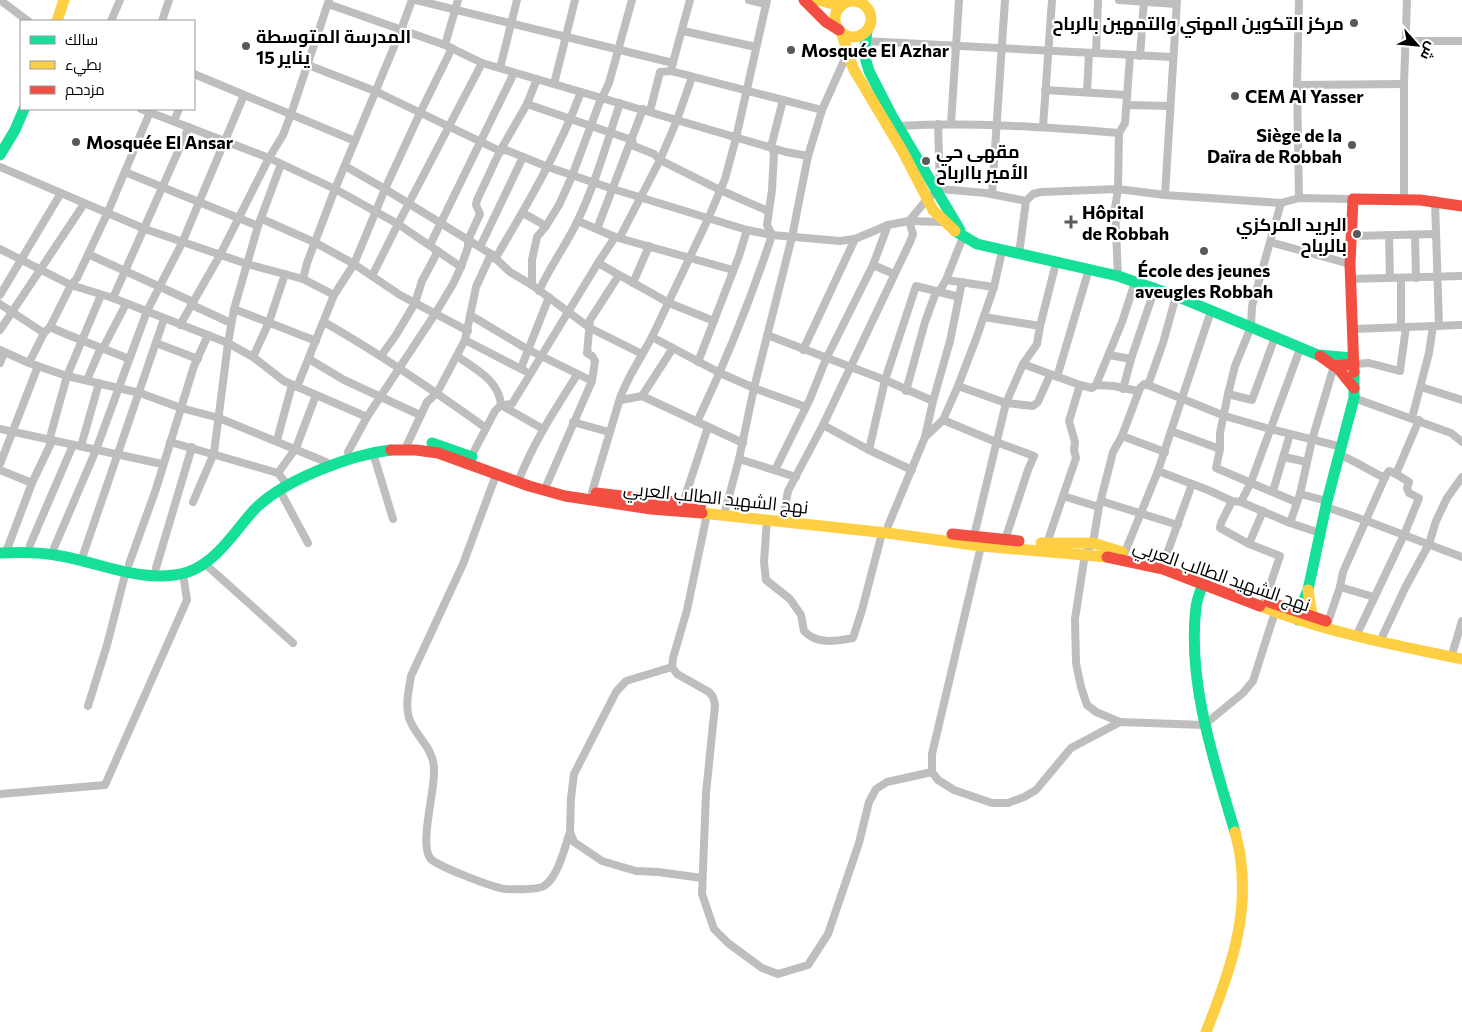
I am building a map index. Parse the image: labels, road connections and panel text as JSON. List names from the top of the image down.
{
  "streets": {
    "main road": ["نهج الشهيد الطالب العربي"]
  },
  "places": {
    "other": [
      "مركز التكوين المهني والتمهين بالرباح",
      "المدرسة المتوسطة 15 يناير",
      "Mosquée El Azhar",
      "CEM Al Yasser",
      "Mosquée El Ansar",
      "Siège de la Daïra de Robbah",
      "مقهى حي الأمير باارباح",
      "البريد المركزي بالرباح",
      "École des jeunes aveugles Robbah"
    ],
    "health": ["Hôpital de Robbah"]
  },
  "legend": ["سالك", "بطيء", "مزدحم"],
  "north": "bottom right"
}
